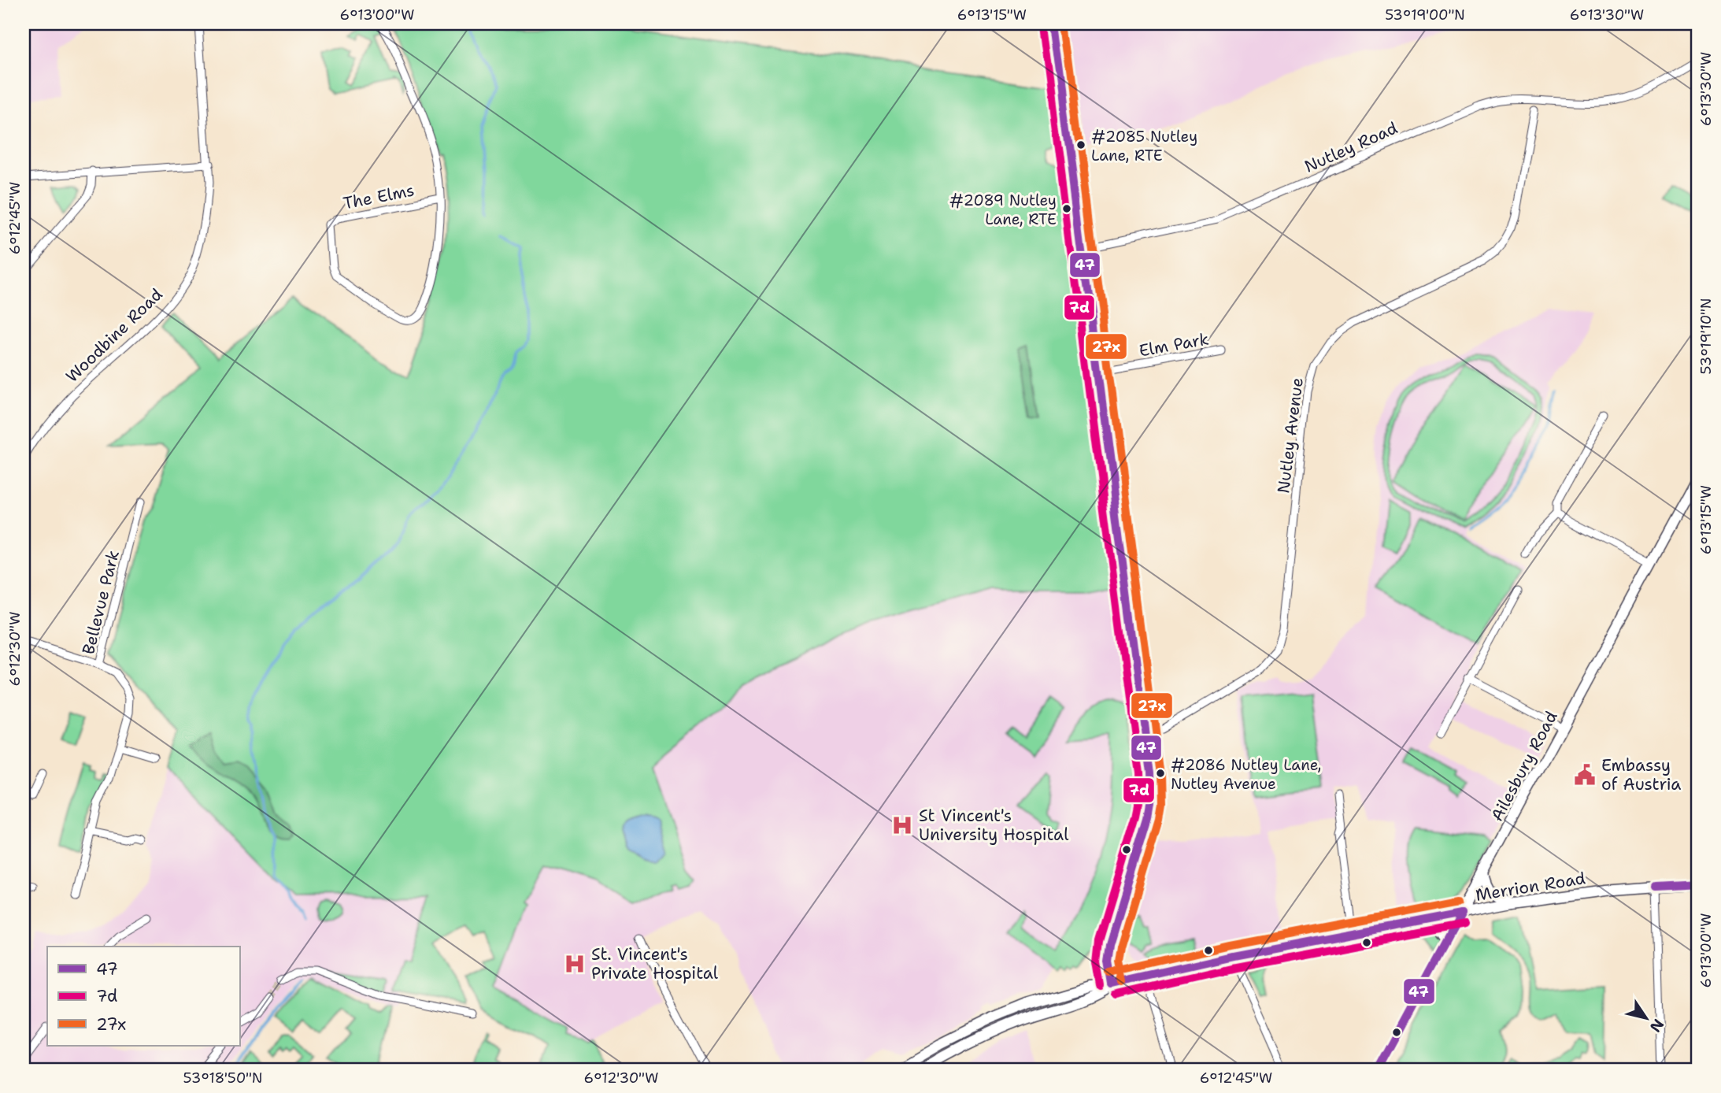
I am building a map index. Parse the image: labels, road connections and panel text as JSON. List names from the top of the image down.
{
  "streets": {
    "main road": ["Ailesbury Road", "Merrion Road"],
    "street": [
      "Nutley Road",
      "The Elms",
      "Woodbine Road",
      "Elm Park",
      "Nutley Avenue",
      "Bellevue Park"
    ]
  },
  "crossings": [
    ["Ailesbury Road", "Merrion Road"]
  ],
  "places": {
    "other": ["#2085 Nutley Lane, RTE", "#2089 Nutley Lane, RTE", "#2086 Nutley Lane, Nutley Avenue"],
    "public building": ["Embassy of Austria"],
    "hospital": ["St Vincent's University Hospital", "St. Vincent's Private Hospital"]
  },
  "lines": ["transit line 47", "transit line 27x", "transit line 7d"],
  "legend": ["47", "7d", "27x"],
  "north": "bottom right",
  "coordinates": [
    "6°13'00\"W",
    "6°13'15\"W",
    "53°19'00\"N",
    "6°13'30\"W",
    "6°12'45\"W",
    "53°19'10\"N",
    "6°12'30\"W",
    "53°18'50\"N"
  ]
}
